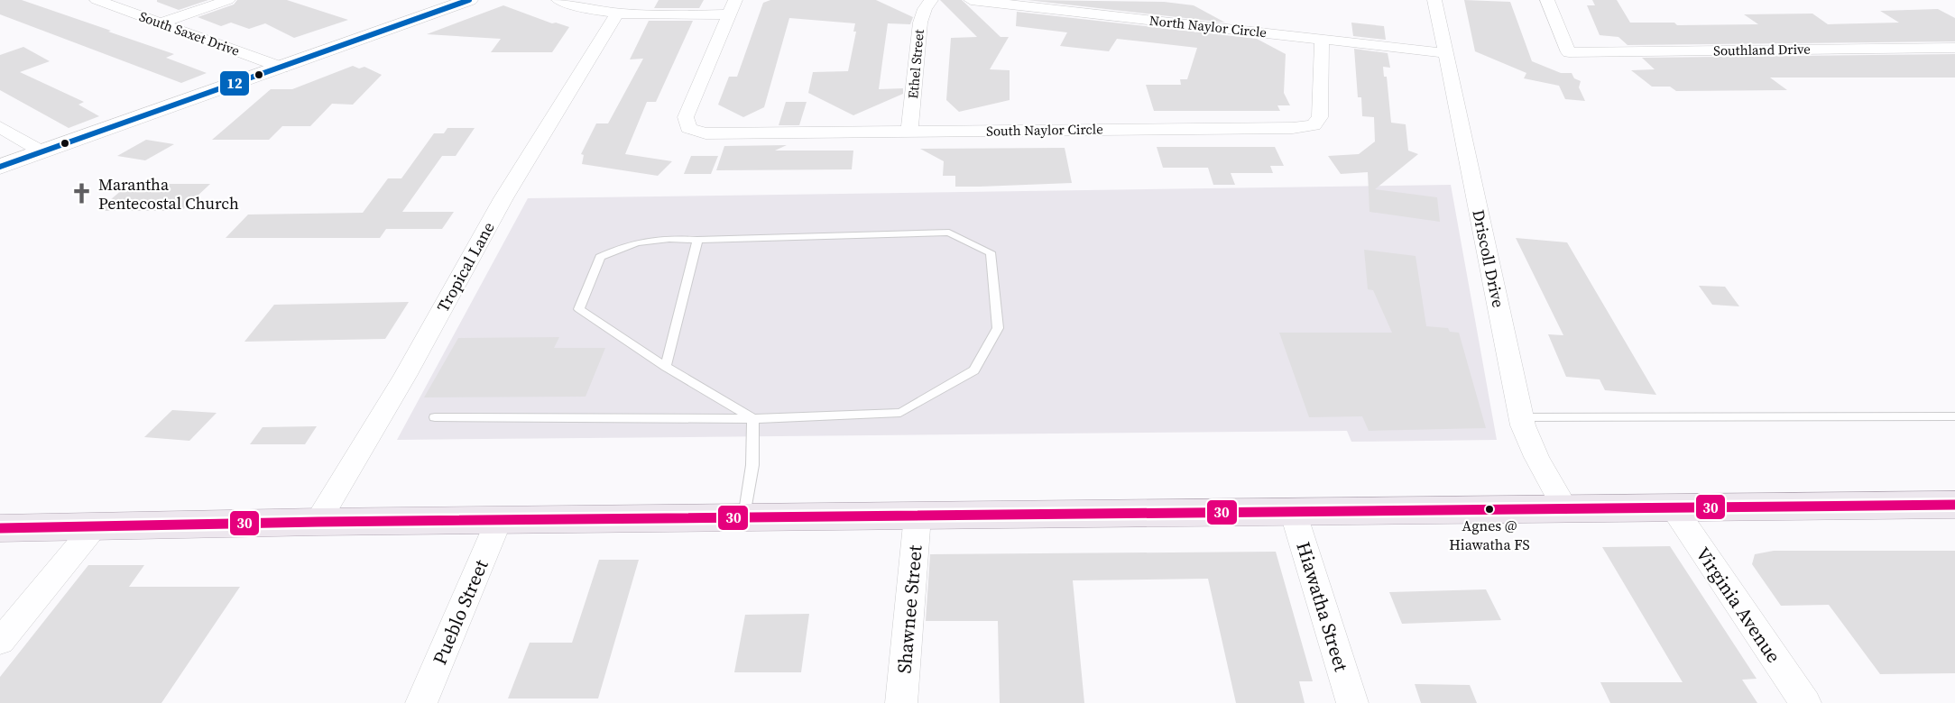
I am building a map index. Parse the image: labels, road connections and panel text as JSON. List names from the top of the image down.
{
  "streets": {
    "street": [
      "North Naylor Circle",
      "South Saxet Drive",
      "Southland Drive",
      "Ethel Street",
      "South Naylor Circle",
      "Driscoll Drive",
      "Tropical Lane",
      "Virginia Avenue",
      "Hiawatha Street",
      "Shawnee Street",
      "Pueblo Street"
    ]
  },
  "crossings": [
    ["North Naylor Circle", "South Naylor Circle"],
    ["North Naylor Circle", "Driscoll Drive"],
    ["Ethel Street", "South Naylor Circle"]
  ],
  "places": {
    "church": ["Marantha Pentecostal Church"],
    "other": ["Agnes @ Hiawatha FS"]
  },
  "lines": ["transit line 12", "transit line 30"]
}
